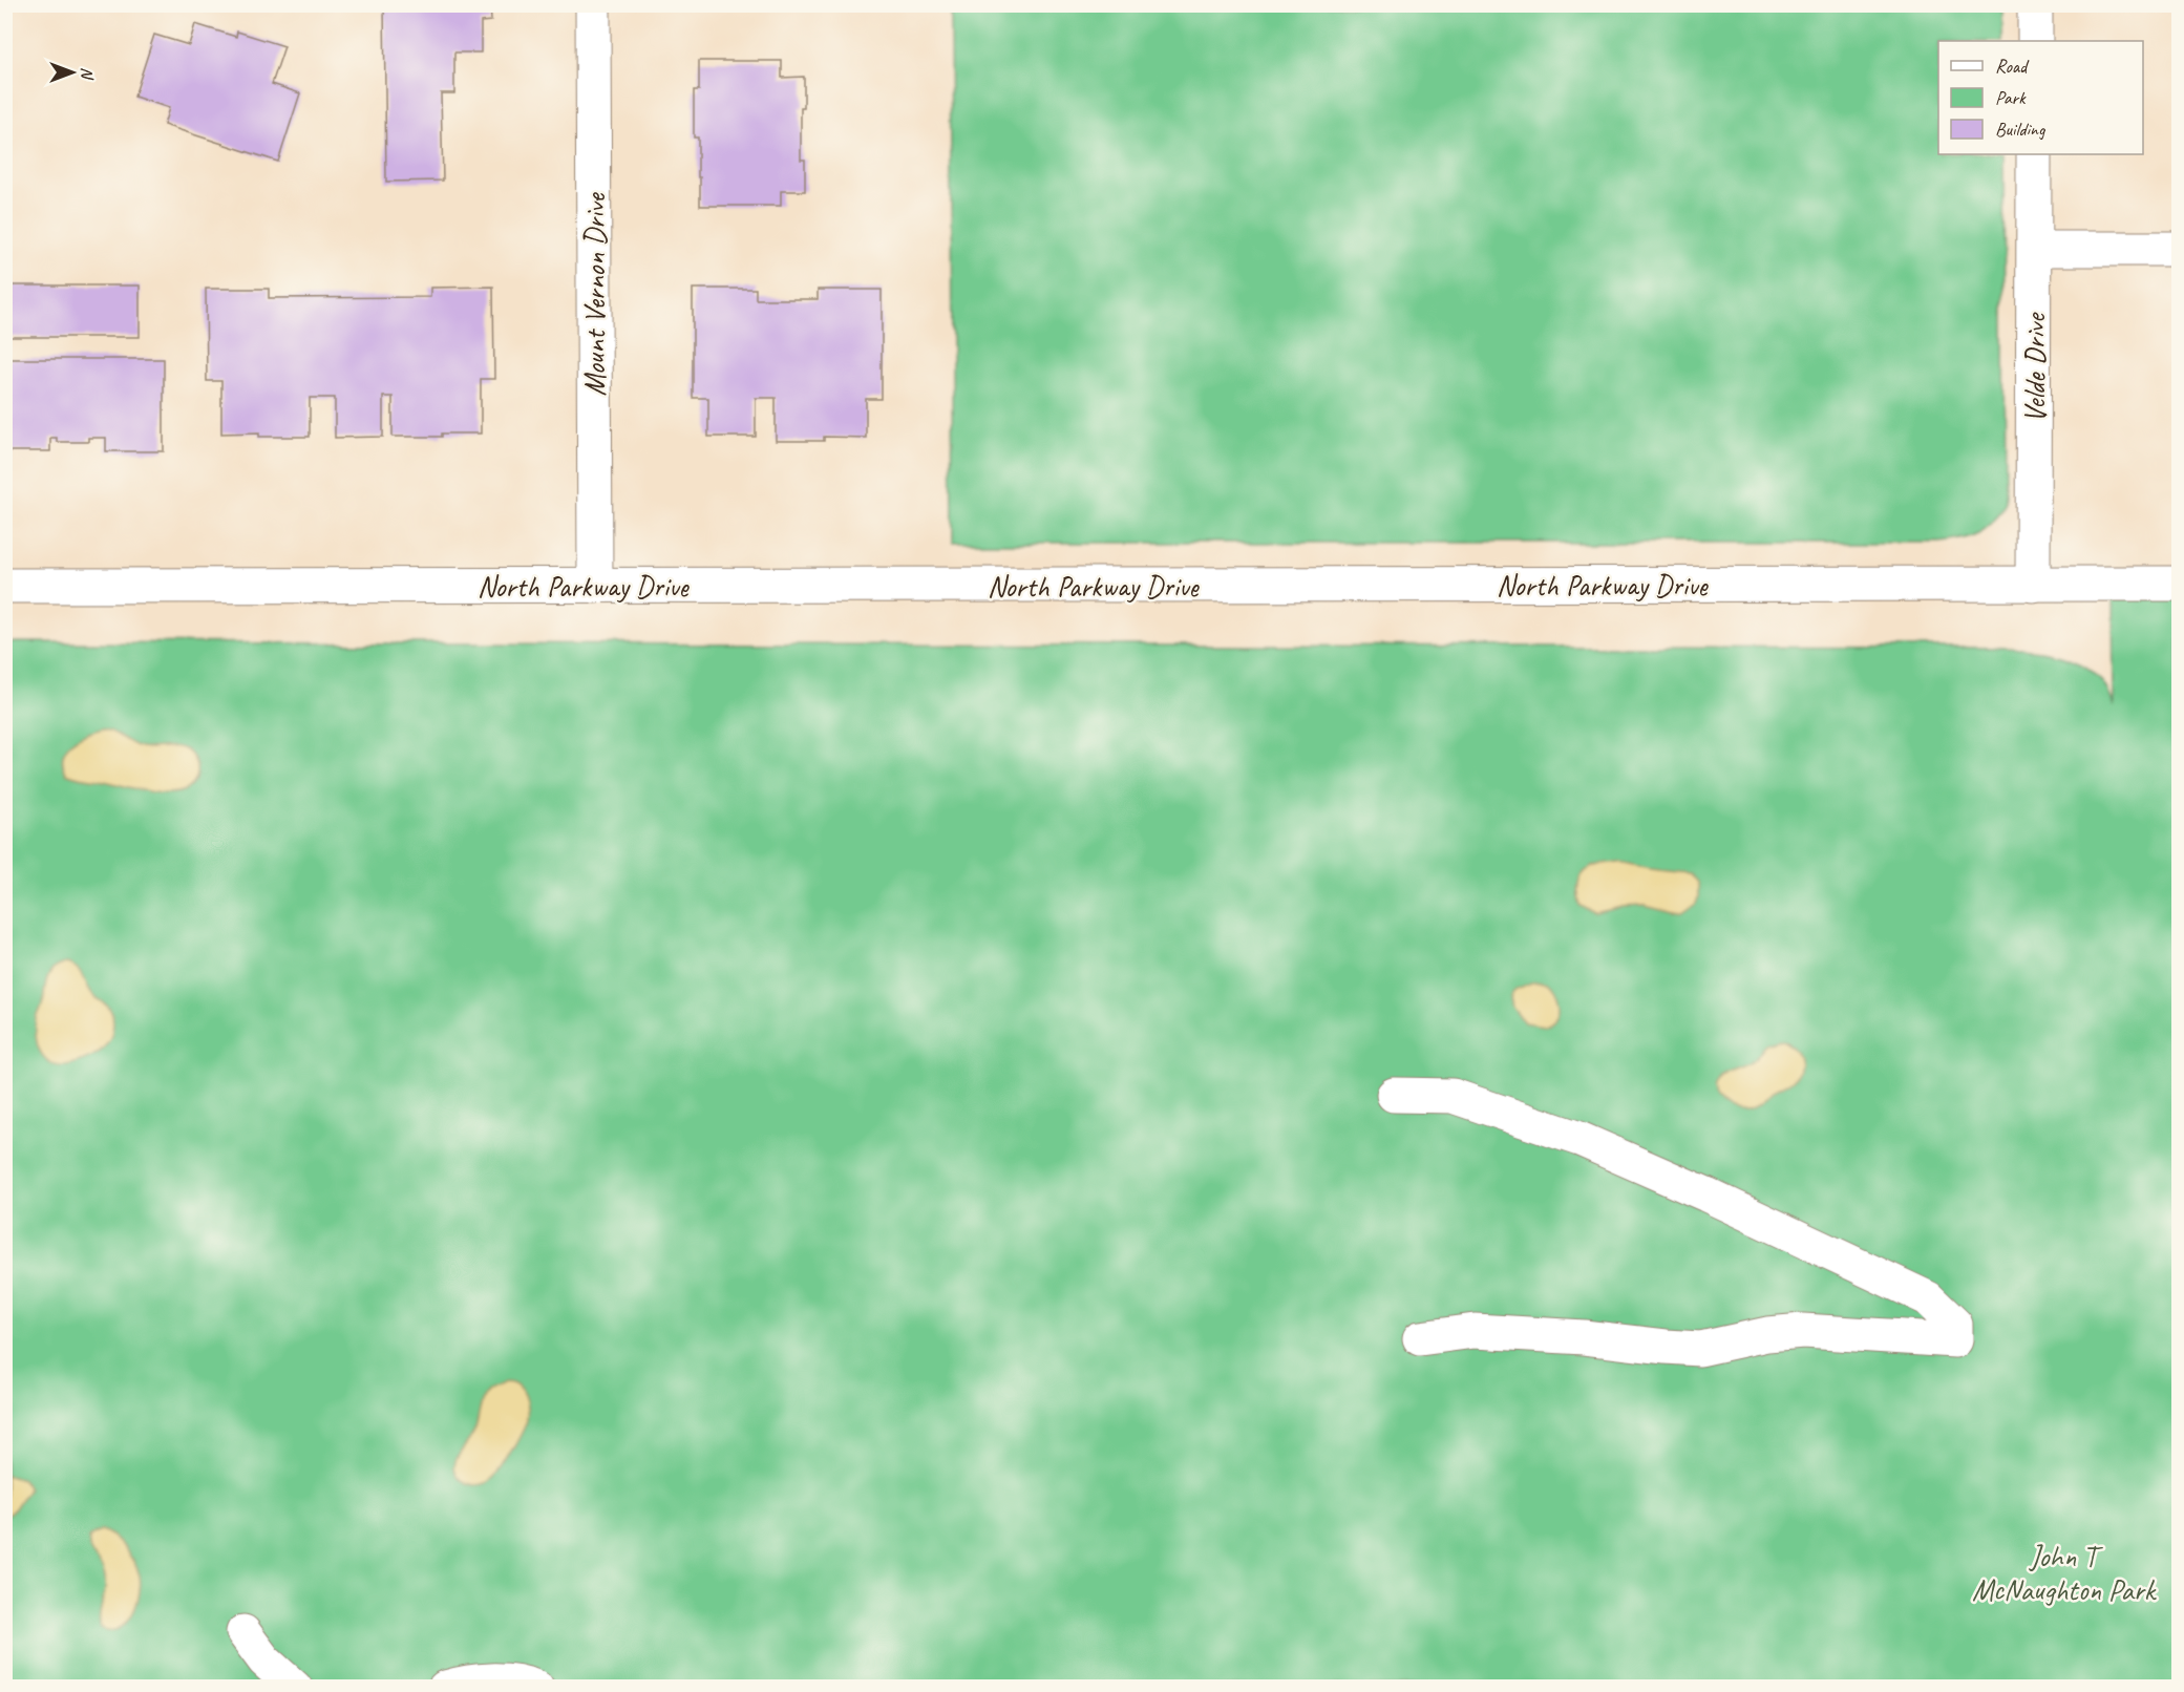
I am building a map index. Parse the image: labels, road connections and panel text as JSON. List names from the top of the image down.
{
  "streets": {
    "main road": ["Mount Vernon Drive", "Velde Drive", "North Parkway Drive"]
  },
  "crossings": [
    ["Mount Vernon Drive", "North Parkway Drive"],
    ["Velde Drive", "North Parkway Drive"]
  ],
  "parks": ["John T McNaughton Park"],
  "legend": ["Road", "Park", "Building"],
  "north": "right"
}
